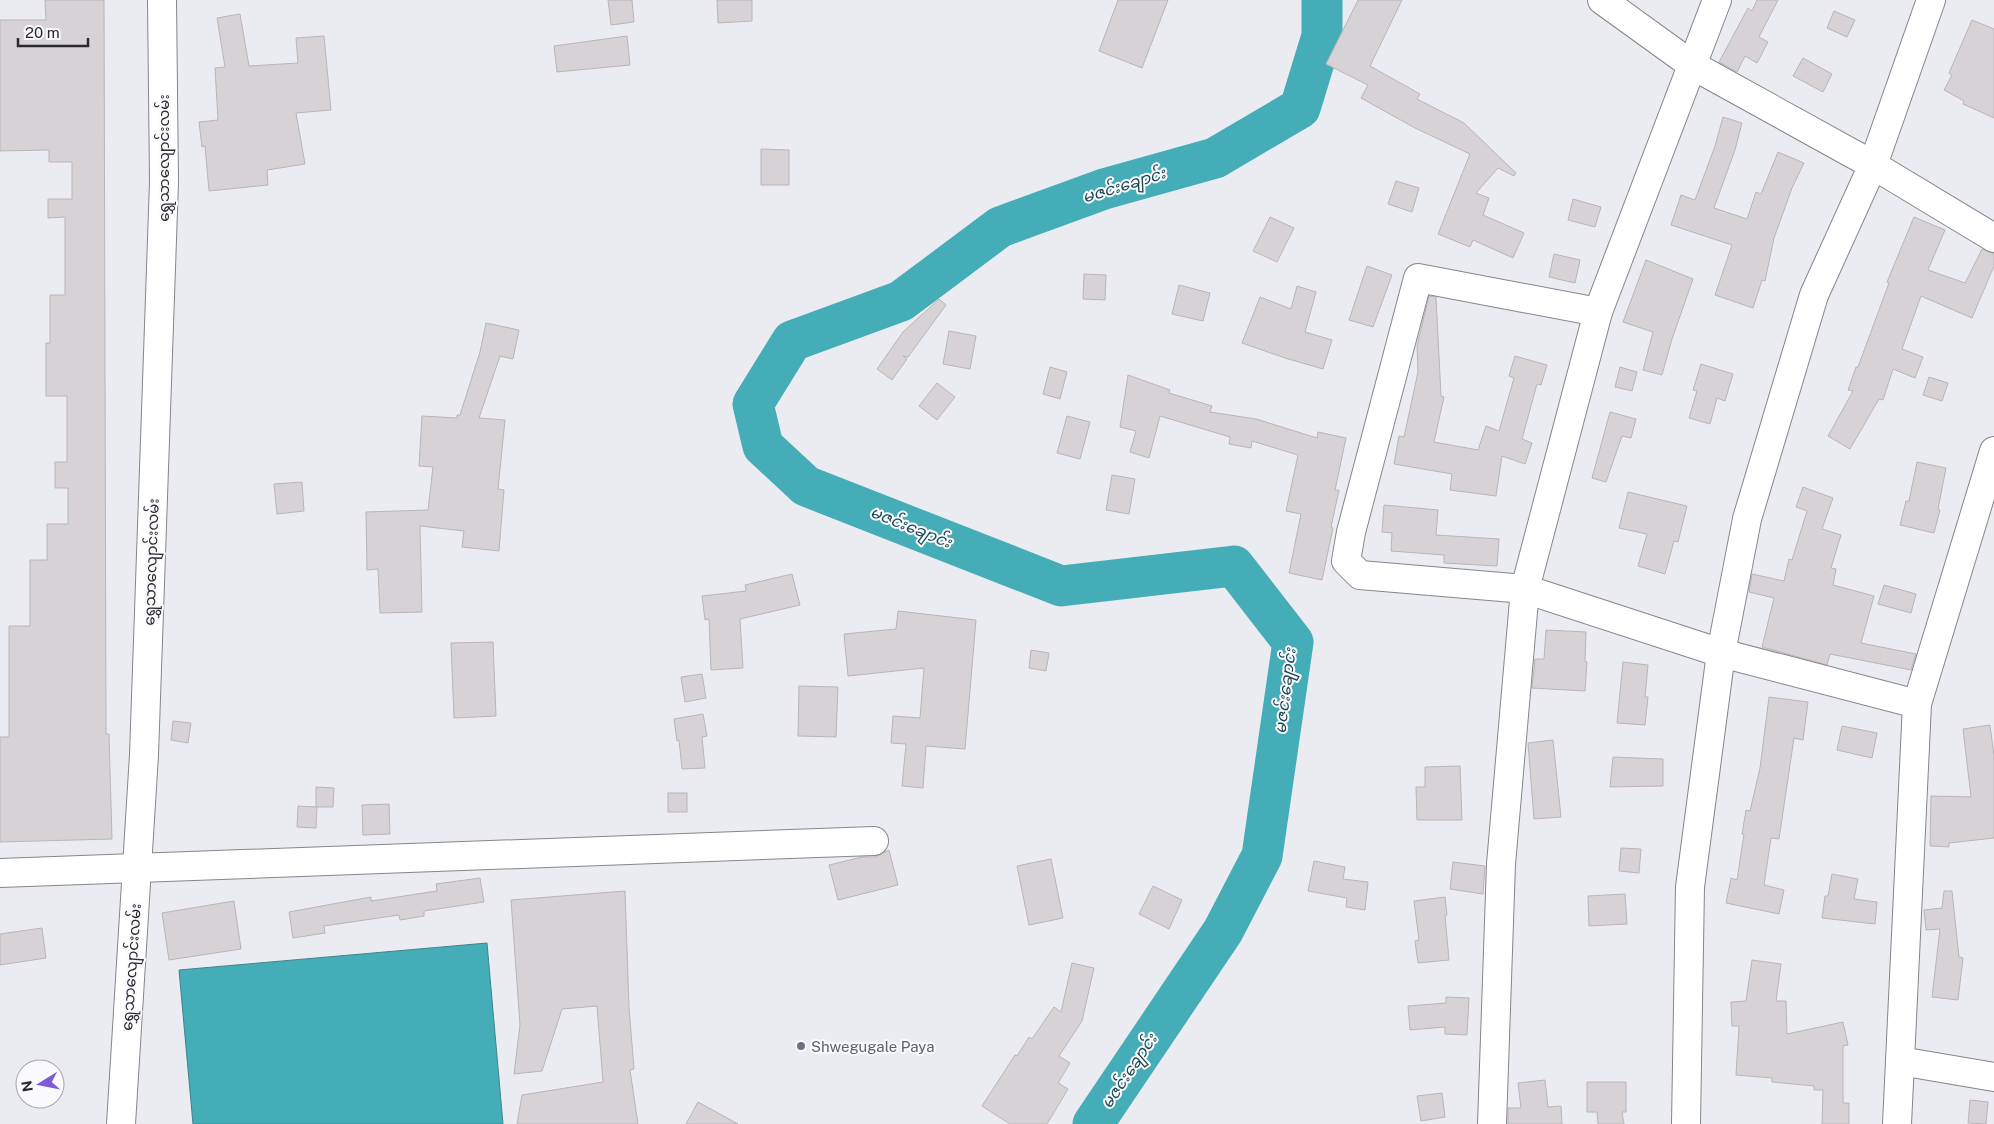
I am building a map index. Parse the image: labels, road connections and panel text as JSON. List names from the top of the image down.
{
  "streets": {
    "street": ["ရွှေသာလျောင်းလမ်း"]
  },
  "water": ["မဇင်းချောင်း"],
  "places": ["Shwegugale Paya"],
  "scale_bar": "20 m",
  "north": "left"
}
